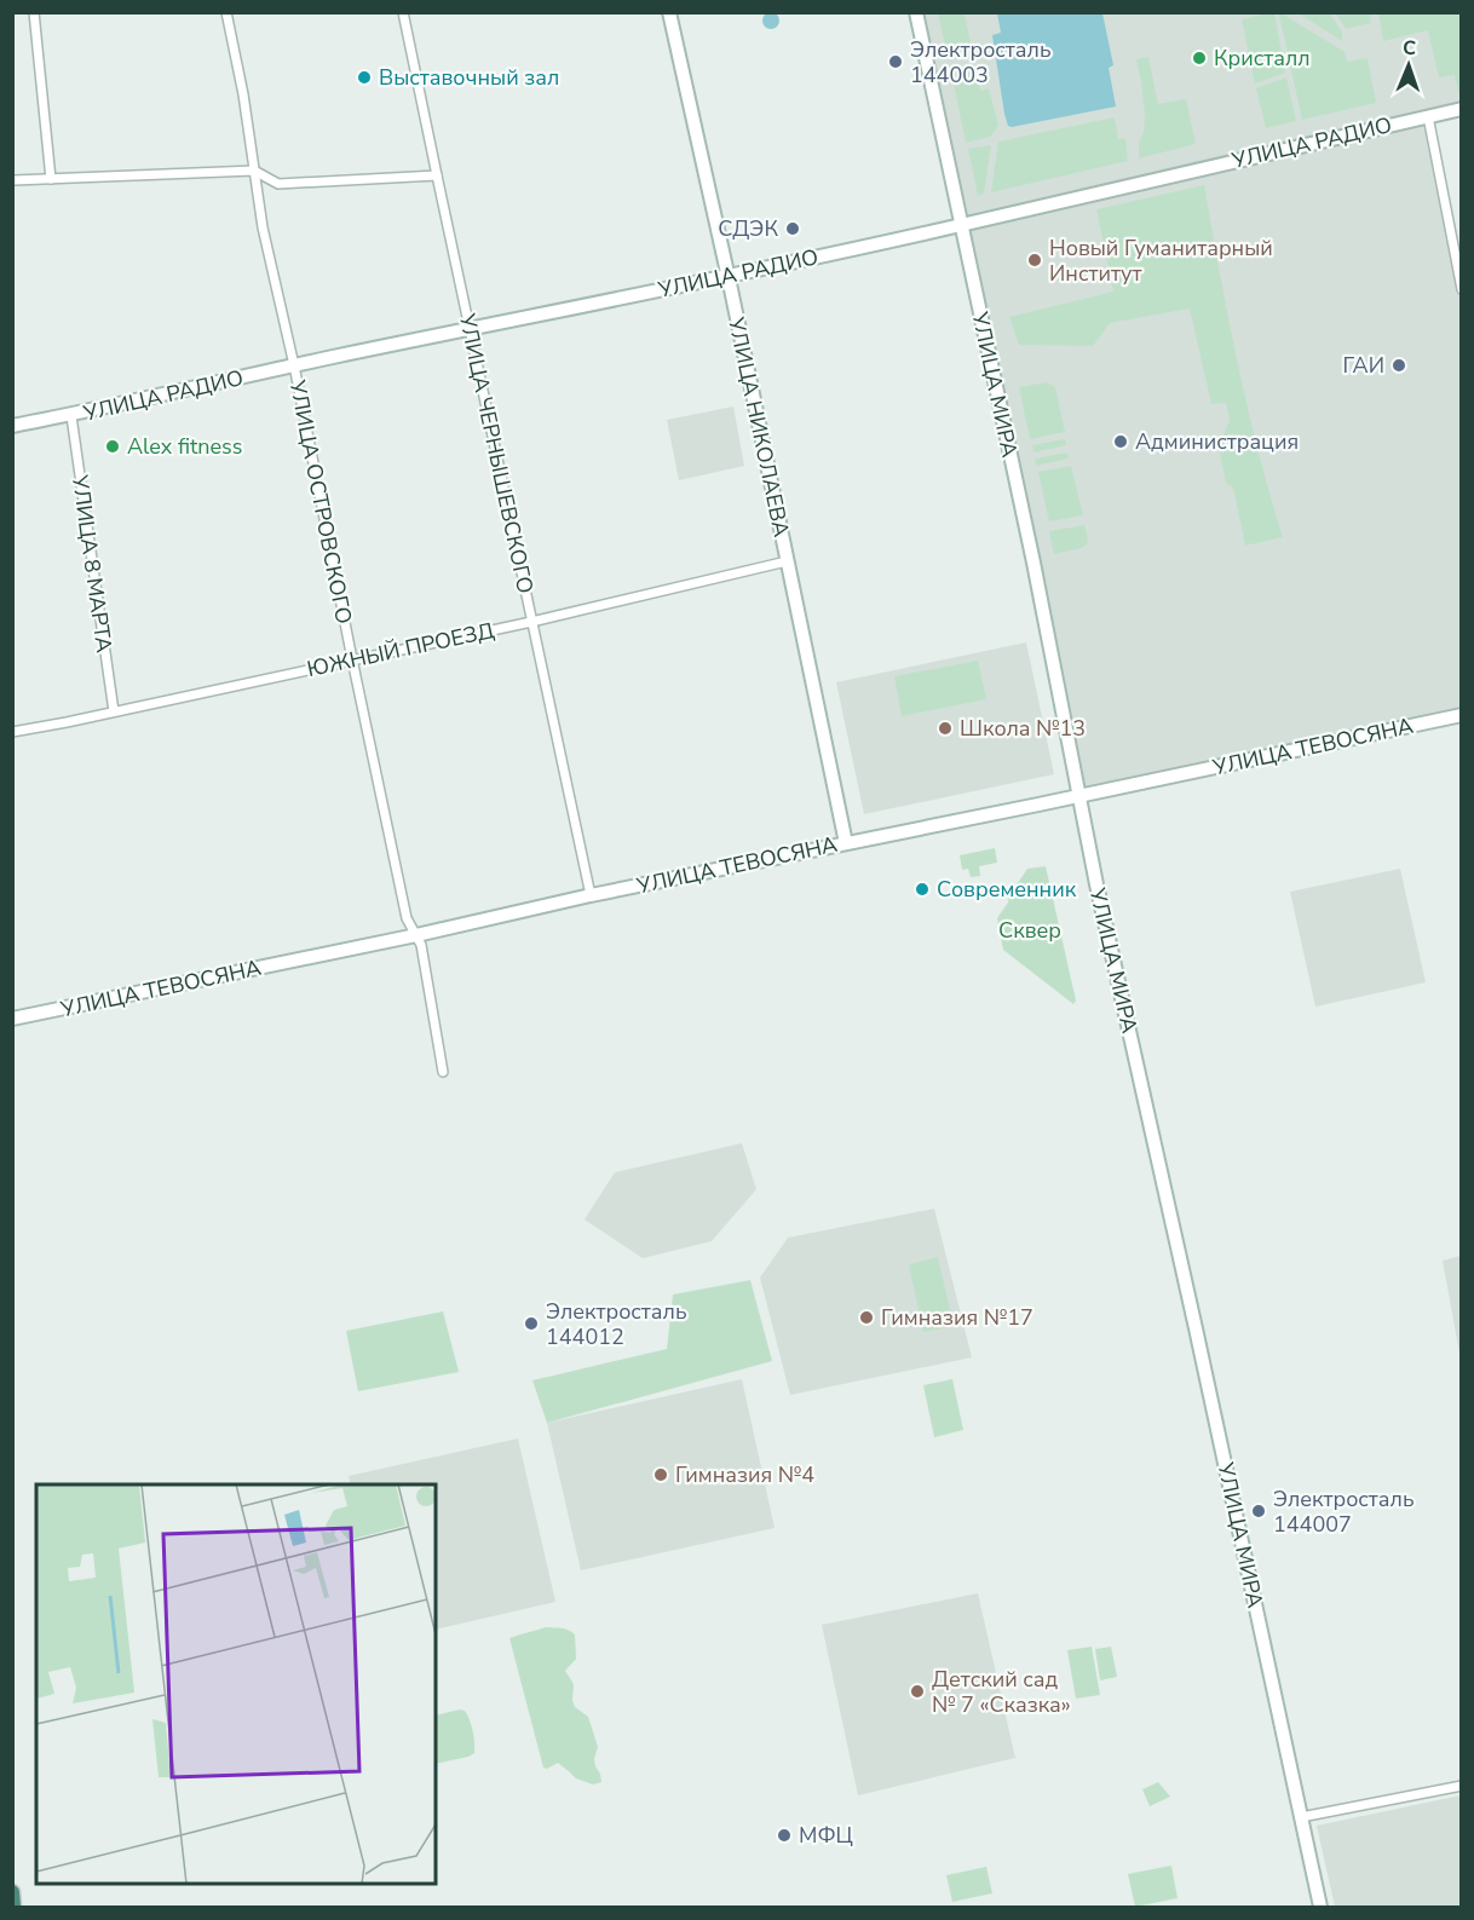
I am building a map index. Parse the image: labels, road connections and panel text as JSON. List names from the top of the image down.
{
  "streets": {
    "main road": [
      "УЛИЦА РАДИО",
      "УЛИЦА МИРА",
      "УЛИЦА НИКОЛАЕВА",
      "УЛИЦА ТЕВОСЯНА"
    ],
    "street": [
      "УЛИЦА ЧЕРНЫШЕВСКОГО",
      "УЛИЦА ОСТРОВСКОГО",
      "УЛИЦА 8 МАРТА",
      "ЮЖНЫЙ ПРОЕЗД"
    ]
  },
  "crossings": [
    ["УЛИЦА РАДИО", "УЛИЦА МИРА"],
    ["УЛИЦА РАДИО", "УЛИЦА НИКОЛАЕВА"],
    ["УЛИЦА РАДИО", "УЛИЦА ЧЕРНЫШЕВСКОГО"],
    ["УЛИЦА РАДИО", "УЛИЦА ОСТРОВСКОГО"],
    ["УЛИЦА РАДИО", "УЛИЦА 8 МАРТА"],
    ["УЛИЦА МИРА", "УЛИЦА ТЕВОСЯНА"],
    ["УЛИЦА НИКОЛАЕВА", "ЮЖНЫЙ ПРОЕЗД"],
    ["УЛИЦА НИКОЛАЕВА", "УЛИЦА ТЕВОСЯНА"],
    ["УЛИЦА ЧЕРНЫШЕВСКОГО", "ЮЖНЫЙ ПРОЕЗД"],
    ["УЛИЦА ЧЕРНЫШЕВСКОГО", "УЛИЦА ТЕВОСЯНА"],
    ["УЛИЦА ОСТРОВСКОГО", "ЮЖНЫЙ ПРОЕЗД"],
    ["УЛИЦА ОСТРОВСКОГО", "УЛИЦА ТЕВОСЯНА"],
    ["УЛИЦА 8 МАРТА", "ЮЖНЫЙ ПРОЕЗД"]
  ],
  "parks": ["Сквер"],
  "places": [
    "Кристалл",
    "Электросталь 144003",
    "Выставочный зал",
    "СДЭК",
    "Новый Гуманитарный Институт",
    "ГАИ",
    "Администрация",
    "Alex fitness",
    "Школа №13",
    "Современник",
    "Гимназия №17",
    "Электросталь 144012",
    "Гимназия №4",
    "Электросталь 144007",
    "Детский сад № 7 «Сказка»",
    "МФЦ"
  ],
  "north": "top"
}
